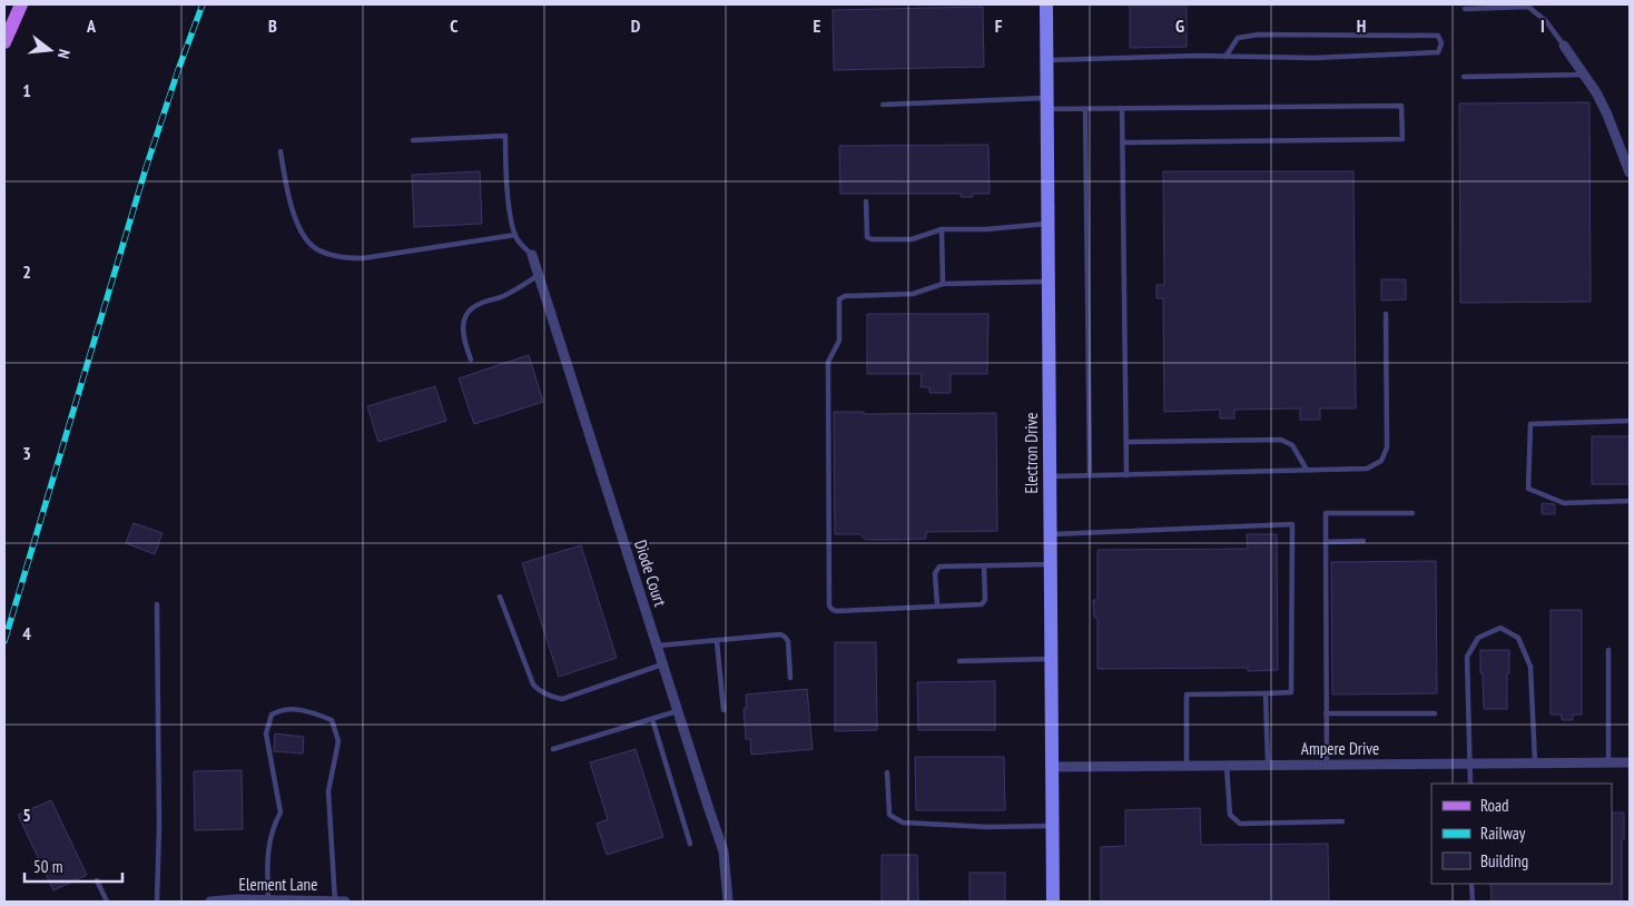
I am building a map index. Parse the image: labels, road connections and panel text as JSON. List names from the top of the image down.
{
  "streets": {
    "street": [
      "Electron Drive",
      "Diode Court",
      "Ampere Drive",
      "Element Lane"
    ]
  },
  "crossings": [
    ["Electron Drive", "Ampere Drive"]
  ],
  "legend": ["Road", "Railway", "Building"],
  "scale_bar": "50 m",
  "north": "right",
  "grid": {
    "columns": [
      "A",
      "B",
      "C",
      "D",
      "E",
      "F",
      "G",
      "H",
      "I"
    ],
    "rows": [
      "1",
      "2",
      "3",
      "4",
      "5"
    ]
  }
}
